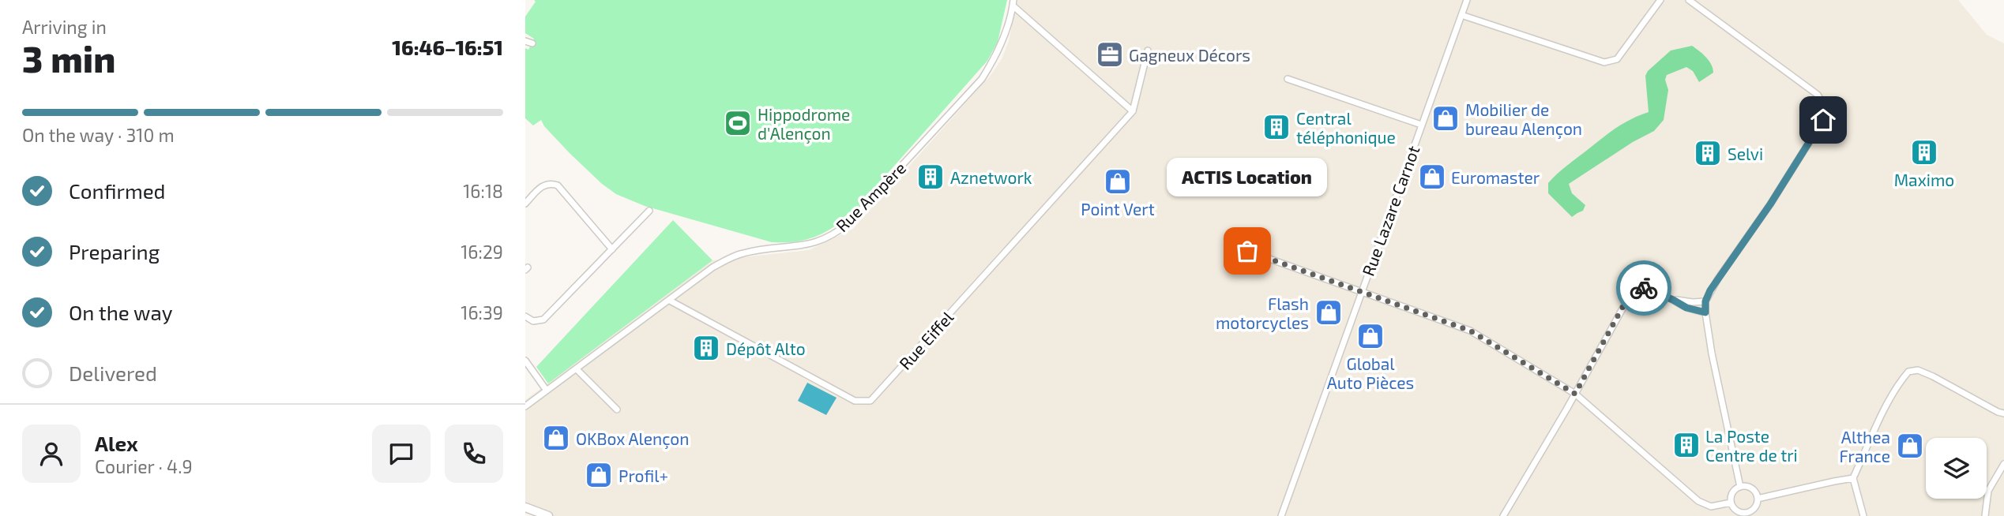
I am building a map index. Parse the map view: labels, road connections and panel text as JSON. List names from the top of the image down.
{
  "streets": {
    "street": ["Rue Ampère", "Rue Lazare Carnot", "Rue Eiffel"]
  },
  "crossings": [
    ["Rue Ampère", "Rue Eiffel"]
  ],
  "places": {
    "office": ["Gagneux Décors"],
    "shop": [
      "Mobilier de bureau Alençon",
      "Euromaster",
      "Point Vert",
      "Flash motorcycles",
      "Global Auto Pièces",
      "OKBox Alençon",
      "Althea France",
      "Profil+"
    ],
    "sports": ["Hippodrome d'Alençon"],
    "building": [
      "Central téléphonique",
      "Maximo",
      "Selvi",
      "Aznetwork",
      "Dépôt Alto",
      "La Poste Centre de tri"
    ],
    "other": ["ACTIS Location"]
  },
  "page": {
    "heading": ["3 min", "Arriving in", "16:46–16:51"],
    "panel": ["Alex", "Courier · 4.9"],
    "bar": "On the way · 310 m",
    "bubble": "ACTIS Location",
    "list": [
      ["Confirmed", "16:18"],
      ["Preparing", "16:29"],
      ["On the way", "16:39"],
      "Delivered"
    ]
  }
}
